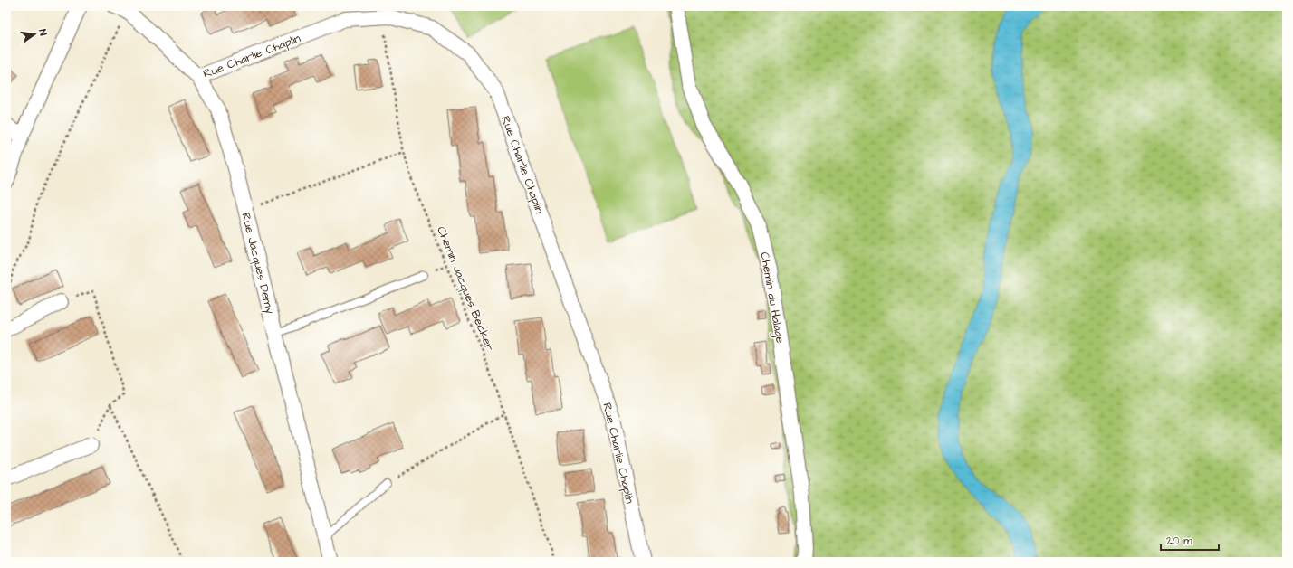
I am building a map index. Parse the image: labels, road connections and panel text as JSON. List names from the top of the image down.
{
  "streets": {
    "street": ["Rue Charlie Chaplin", "Rue Jacques Demy", "Chemin du Halage"],
    "path": ["Chemin Jacques Becker"]
  },
  "crossings": [
    ["Rue Charlie Chaplin", "Rue Jacques Demy"],
    ["Rue Charlie Chaplin", "Chemin Jacques Becker"]
  ],
  "scale_bar": "20 m",
  "north": "right"
}
